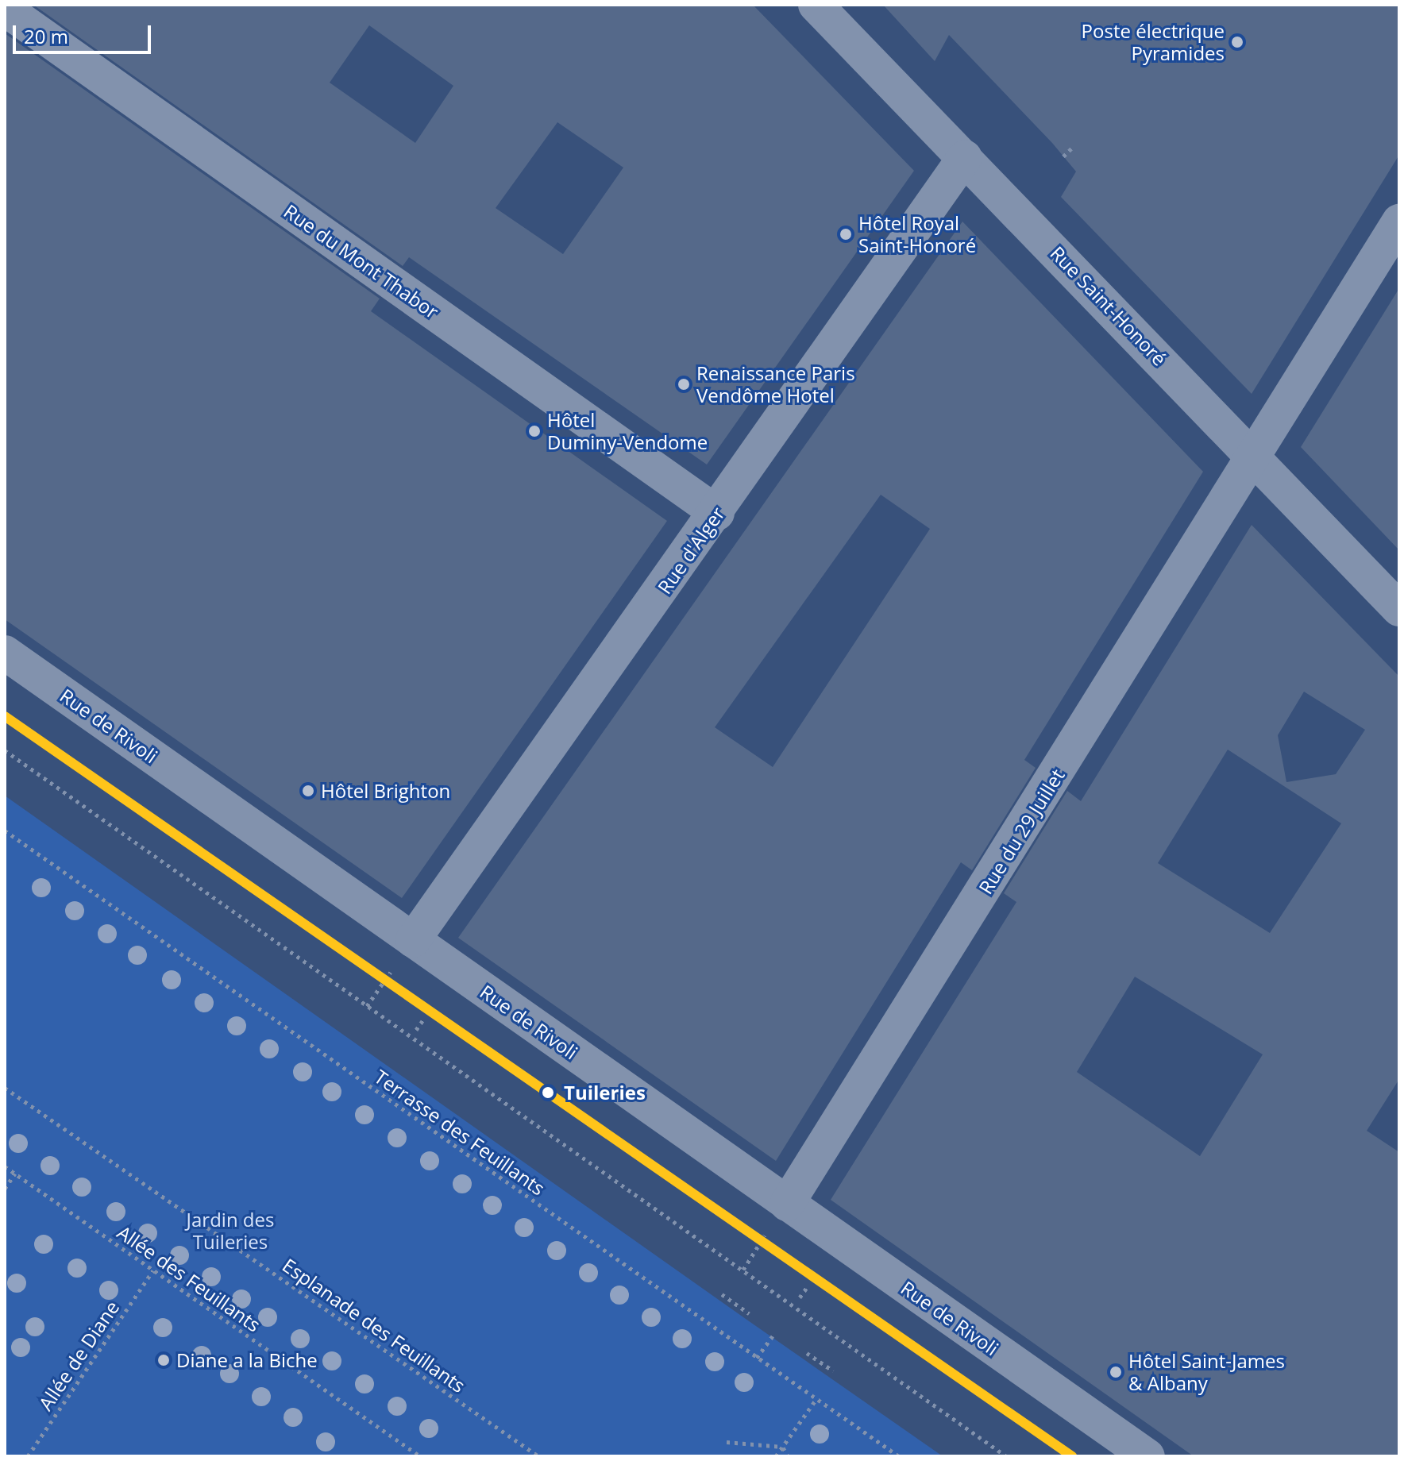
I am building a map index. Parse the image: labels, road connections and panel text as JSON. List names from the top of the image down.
{
  "streets": {
    "street": [
      "Rue du Mont Thabor",
      "Rue Saint-Honoré",
      "Rue d'Alger",
      "Rue de Rivoli",
      "Rue du 29 Juillet"
    ],
    "path": [
      "Terrasse des Feuillants",
      "Allée des Feuillants",
      "Esplanade des Feuillants",
      "Allée de Diane"
    ]
  },
  "crossings": [
    ["Rue du Mont Thabor", "Rue d'Alger"],
    ["Rue Saint-Honoré", "Rue d'Alger"],
    ["Rue Saint-Honoré", "Rue du 29 Juillet"],
    ["Rue d'Alger", "Rue de Rivoli"],
    ["Rue de Rivoli", "Rue du 29 Juillet"],
    ["Allée des Feuillants", "Allée de Diane"]
  ],
  "parks": ["Jardin des Tuileries"],
  "places": [
    "Poste électrique Pyramides",
    "Hôtel Royal Saint-Honoré",
    "Renaissance Paris Vendôme Hotel",
    "Hôtel Duminy-Vendome",
    "Hôtel Brighton",
    "Tuileries",
    "Diane a la Biche",
    "Hôtel Saint-James & Albany"
  ],
  "scale_bar": "20 m"
}
